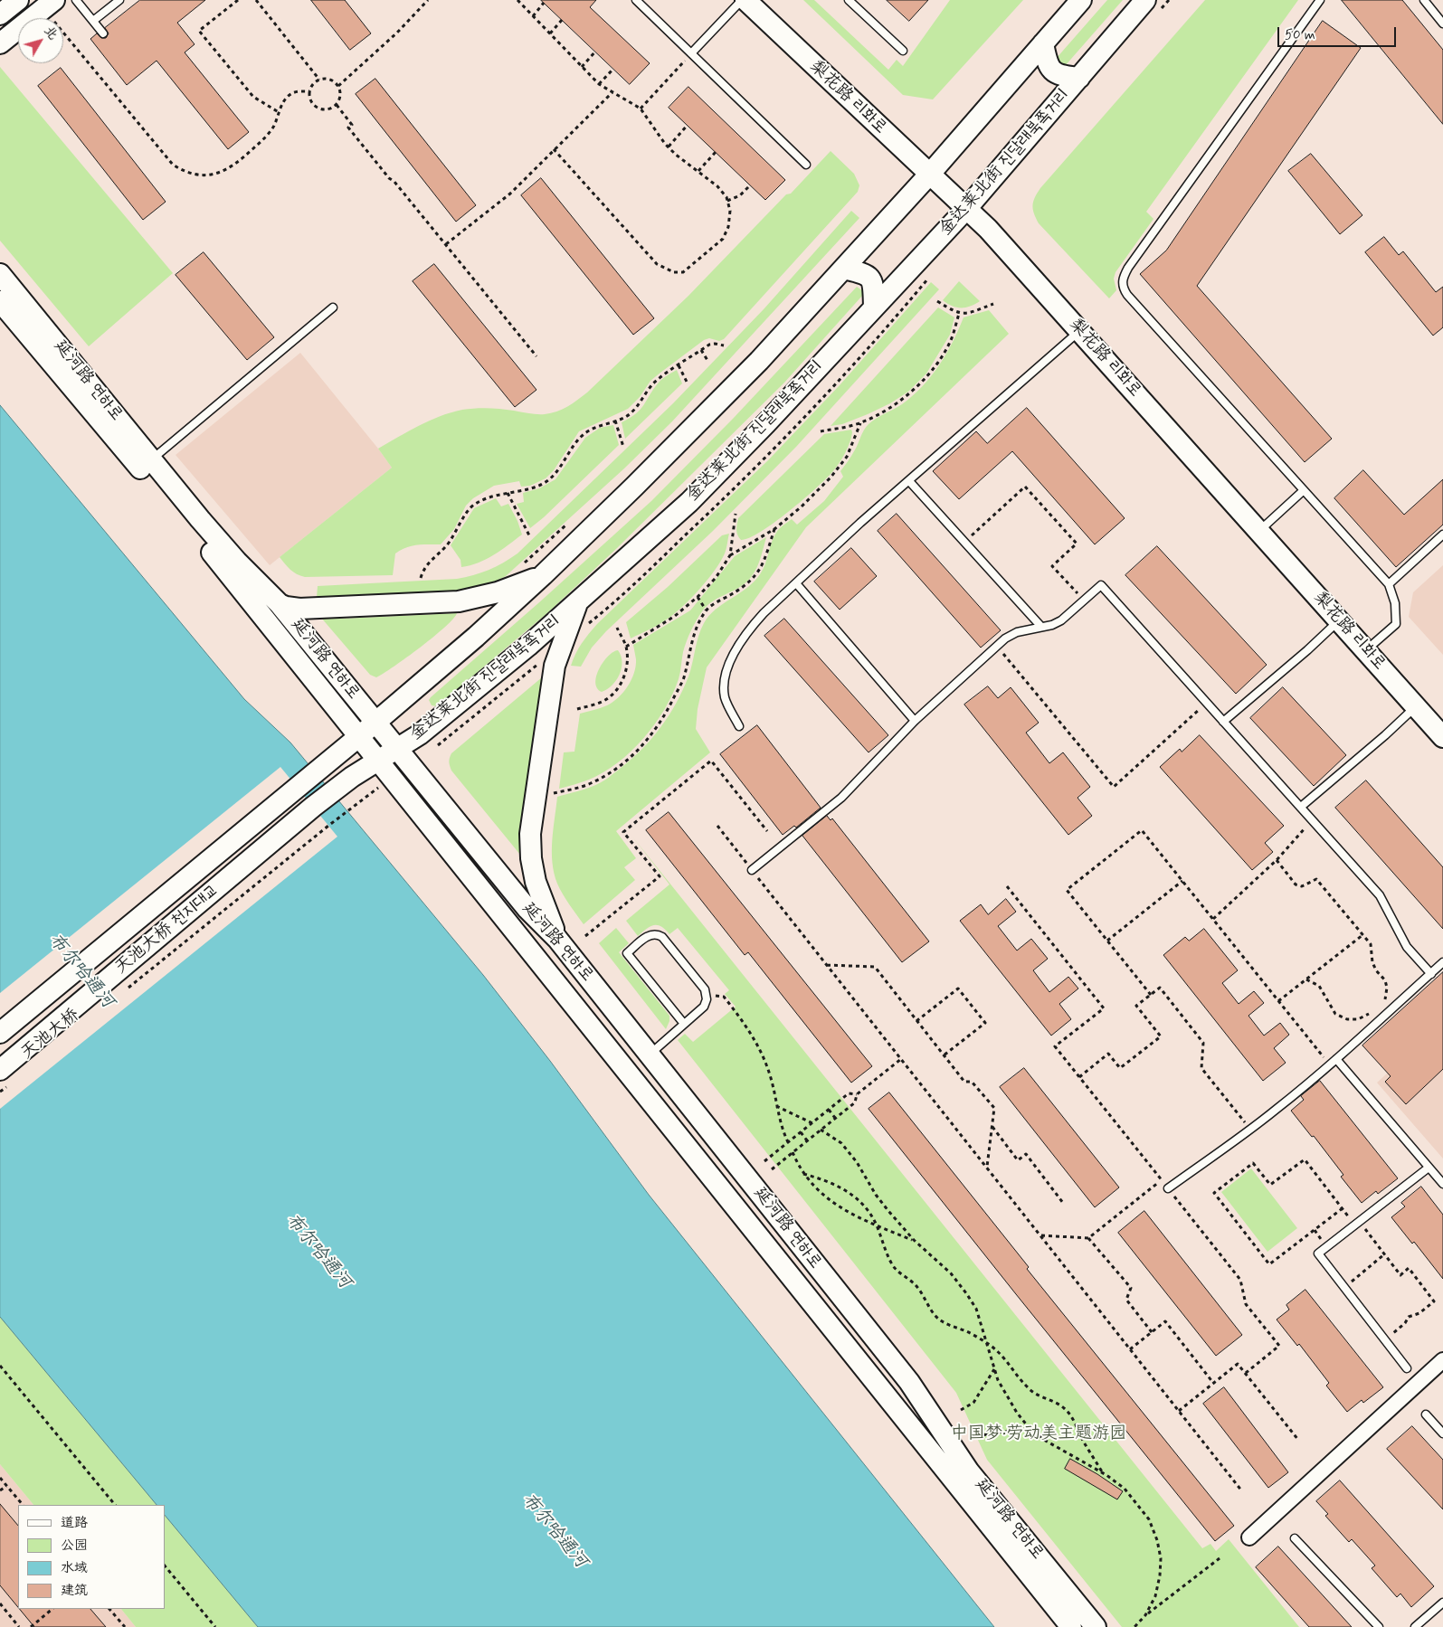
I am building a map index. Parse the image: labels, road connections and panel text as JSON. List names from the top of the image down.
{
  "streets": {
    "main road": [
      "梨花路 리화로",
      "金达莱北街 진달래북쪽거리",
      "延河路 연하로",
      "天池大桥 천지대교"
    ]
  },
  "crossings": [
    ["梨花路 리화로", "金达莱北街 진달래북쪽거리"],
    ["金达莱北街 진달래북쪽거리", "延河路 연하로"],
    ["金达莱北街 진달래북쪽거리", "天池大桥 천지대교"],
    ["延河路 연하로", "天池大桥 천지대교"]
  ],
  "water": ["布尔哈通河"],
  "parks": ["中国梦·劳动美主题游园"],
  "legend": [
    "道路",
    "公园",
    "水域",
    "建筑"
  ],
  "scale_bar": "50 m",
  "north": "top right"
}
